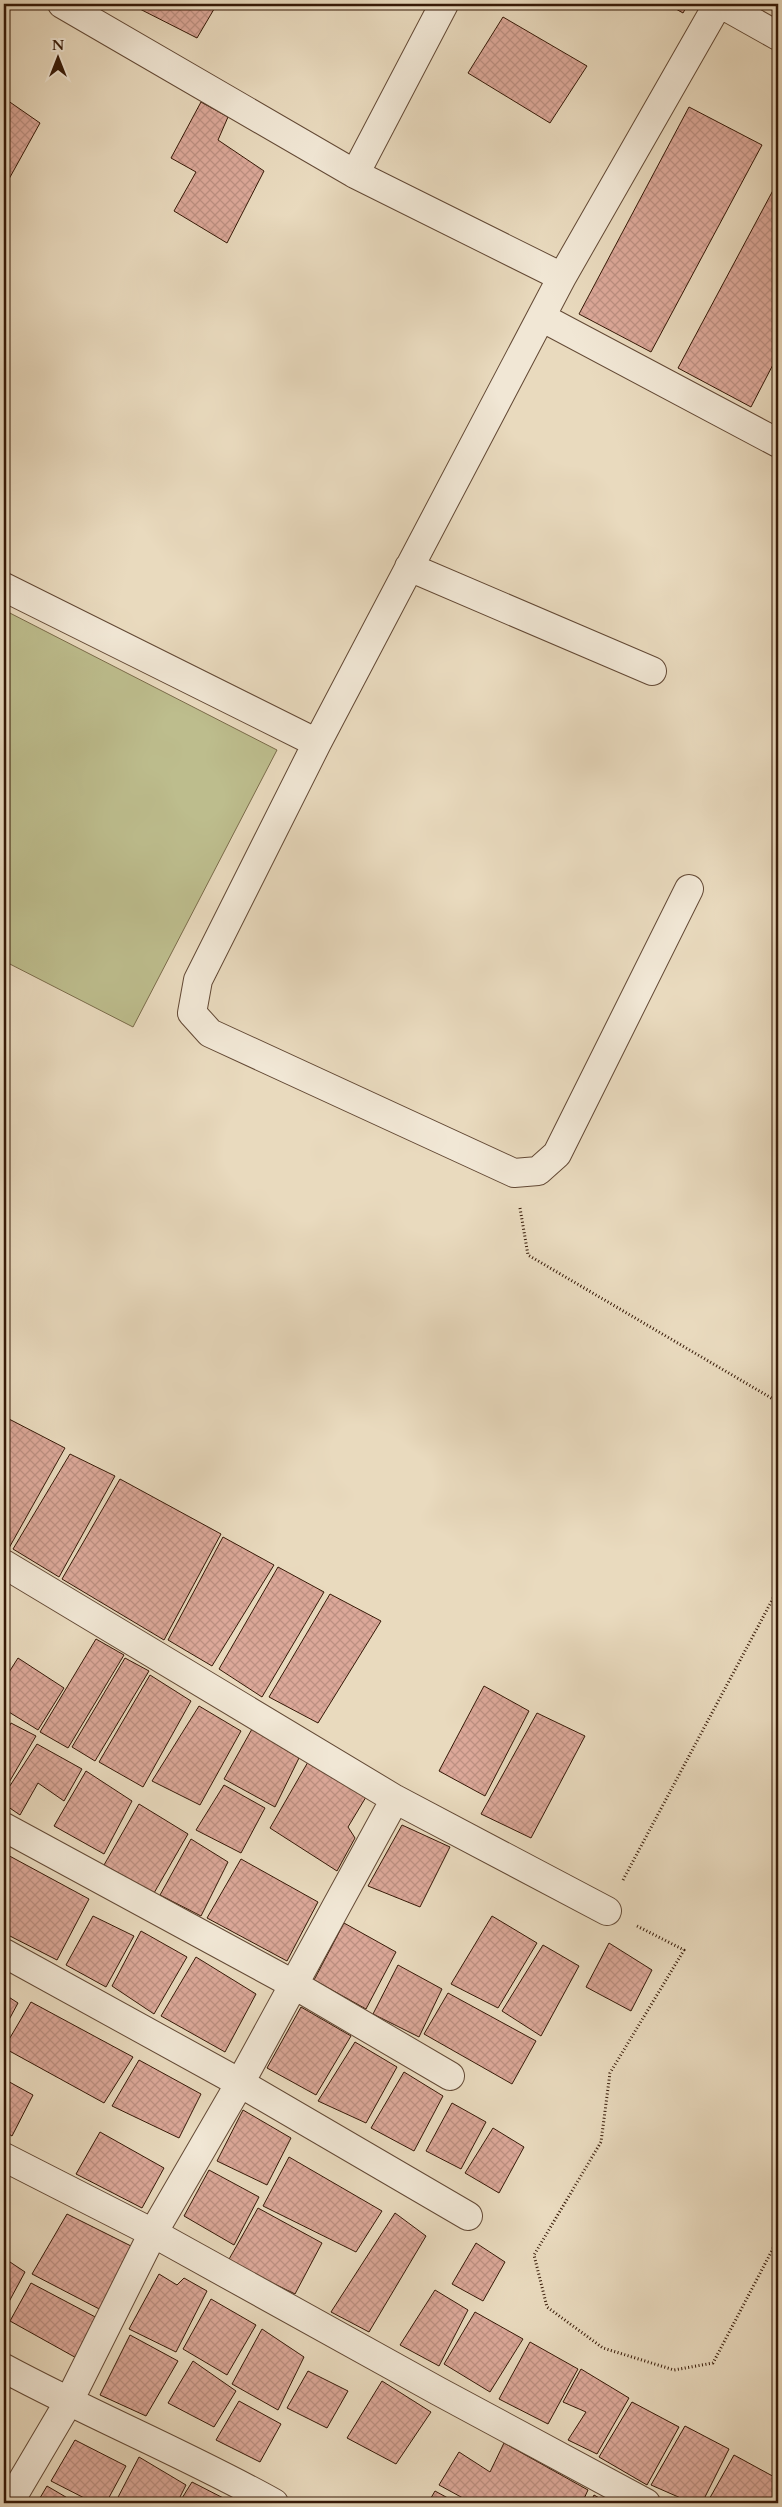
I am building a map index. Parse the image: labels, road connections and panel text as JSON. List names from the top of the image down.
{
  "north": "top"
}
